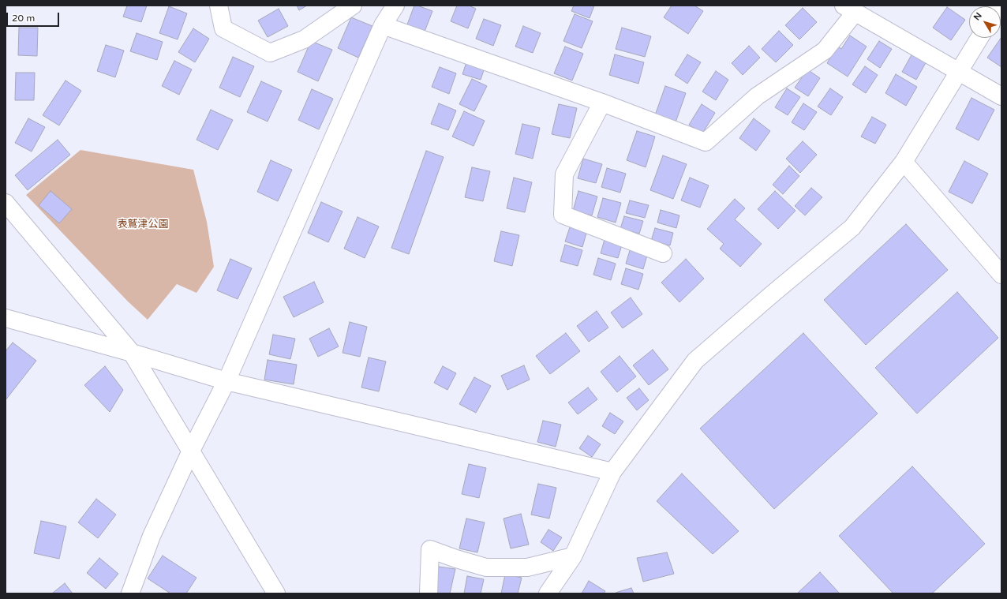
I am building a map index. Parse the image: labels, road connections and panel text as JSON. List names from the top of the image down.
{
  "parks": ["表鷲津公園"],
  "scale_bar": "20 m",
  "north": "top left"
}
